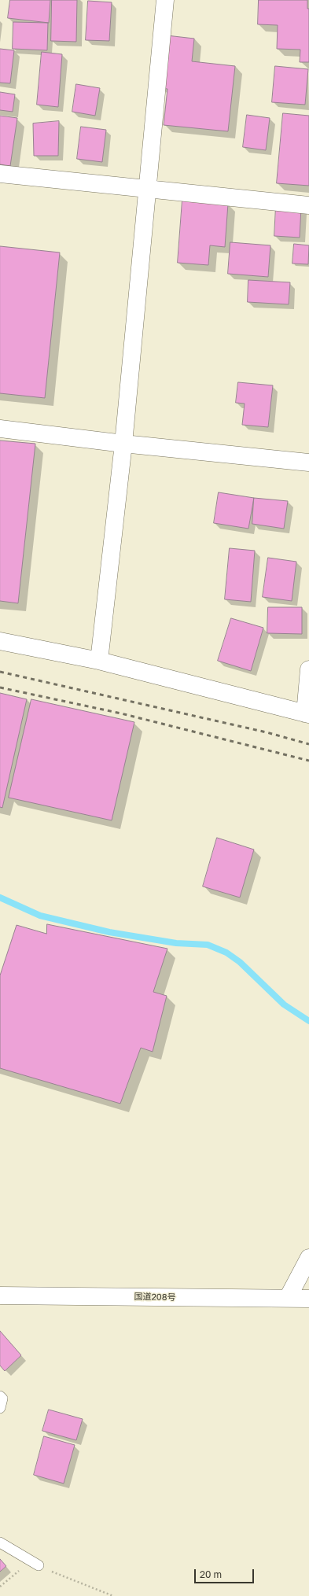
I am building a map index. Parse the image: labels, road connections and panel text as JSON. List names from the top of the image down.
{
  "streets": {
    "main road": ["国道208号"]
  },
  "scale_bar": "20 m"
}
